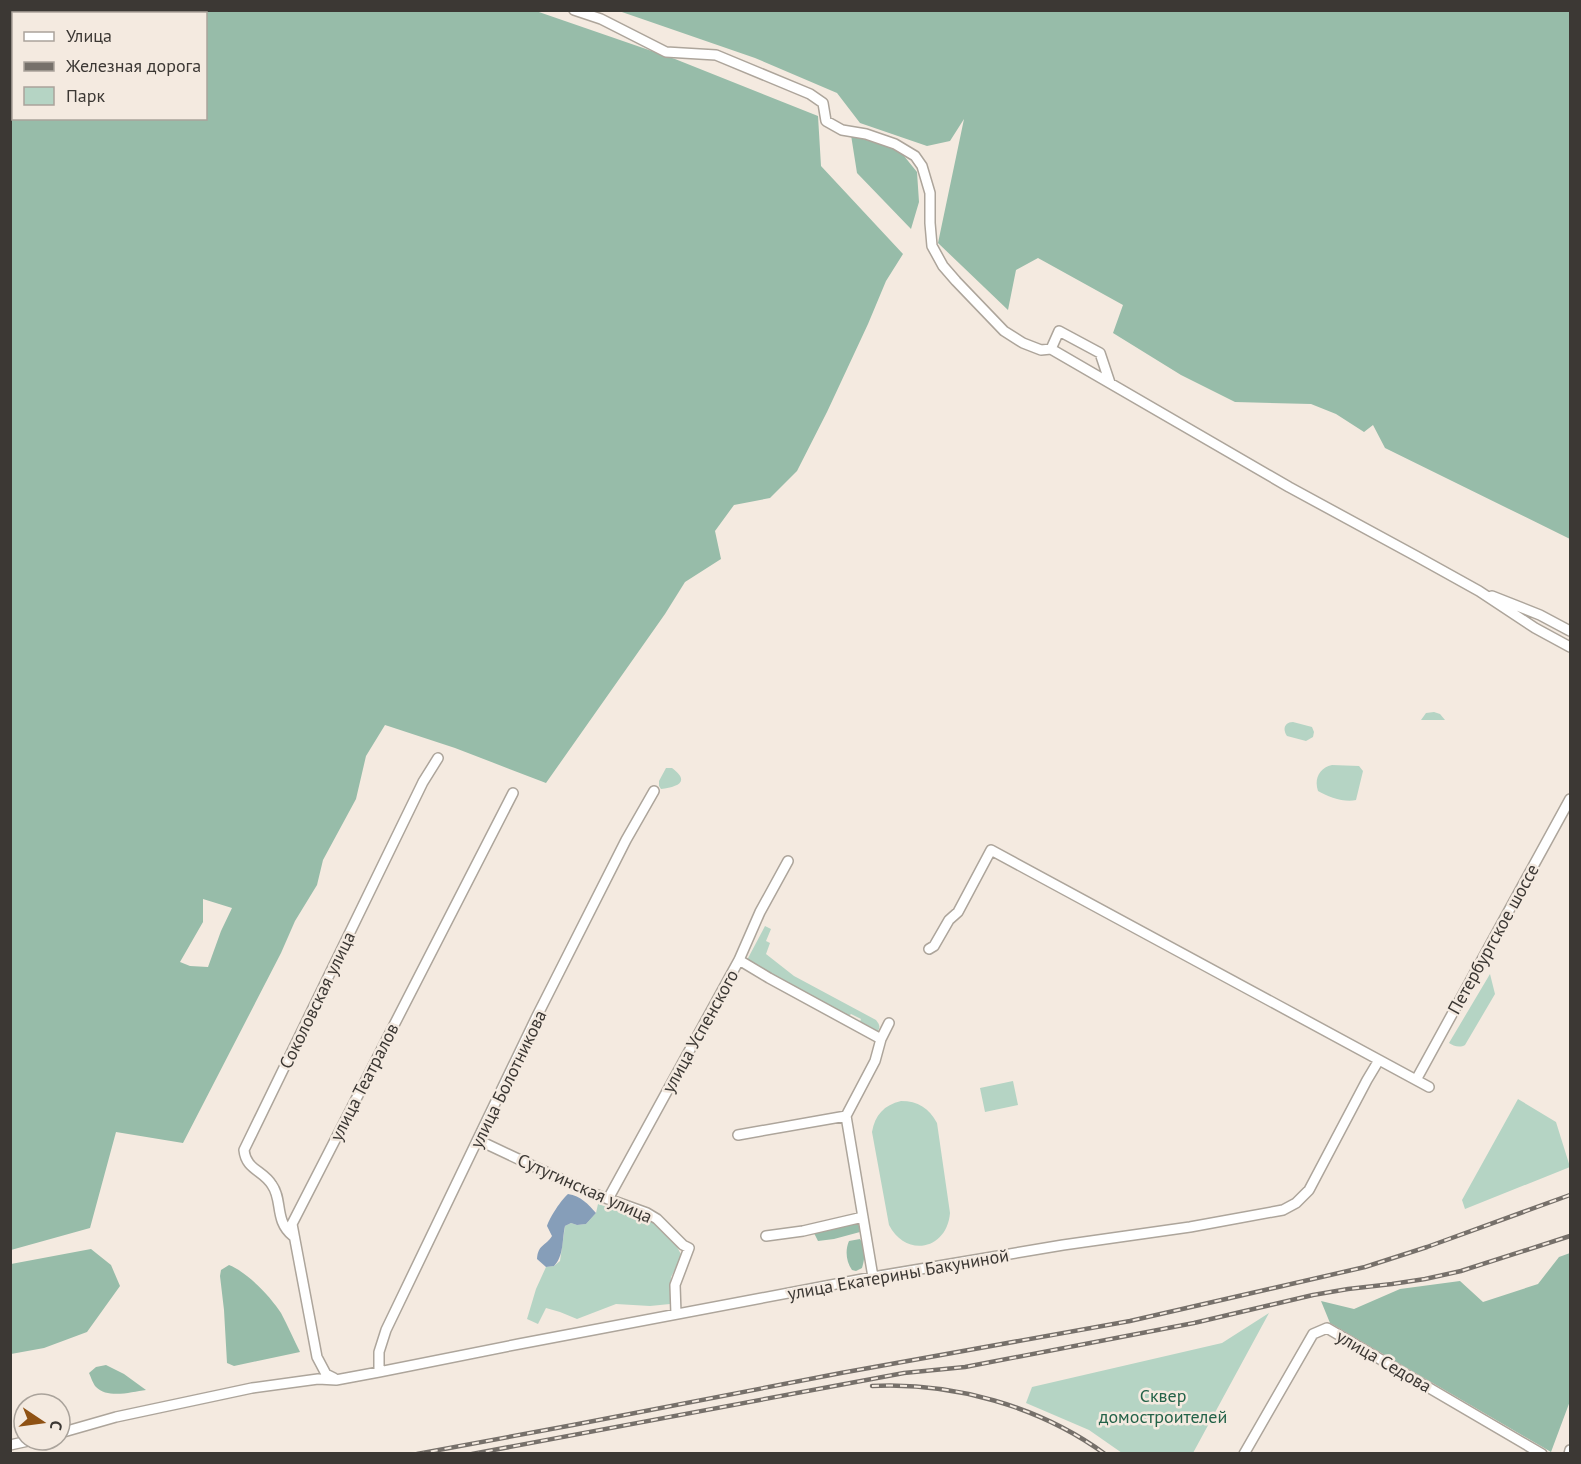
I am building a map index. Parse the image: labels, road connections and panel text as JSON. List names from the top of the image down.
{
  "streets": {
    "street": [
      "Петербургское шоссе",
      "Соколовская улица",
      "улица Успенского",
      "улица Болотникова",
      "улица Театралов",
      "Сутугинская улица",
      "улица Екатерины Бакуниной",
      "улица Седова"
    ]
  },
  "crossings": [
    ["Соколовская улица", "улица Театралов"],
    ["улица Успенского", "Сутугинская улица"],
    ["улица Болотникова", "Сутугинская улица"],
    ["улица Болотникова", "улица Екатерины Бакуниной"],
    ["улица Театралов", "улица Екатерины Бакуниной"],
    ["Сутугинская улица", "улица Екатерины Бакуниной"]
  ],
  "parks": ["Сквер домостроителей"],
  "legend": ["Улица", "Железная дорога", "Парк"],
  "north": "right"
}
